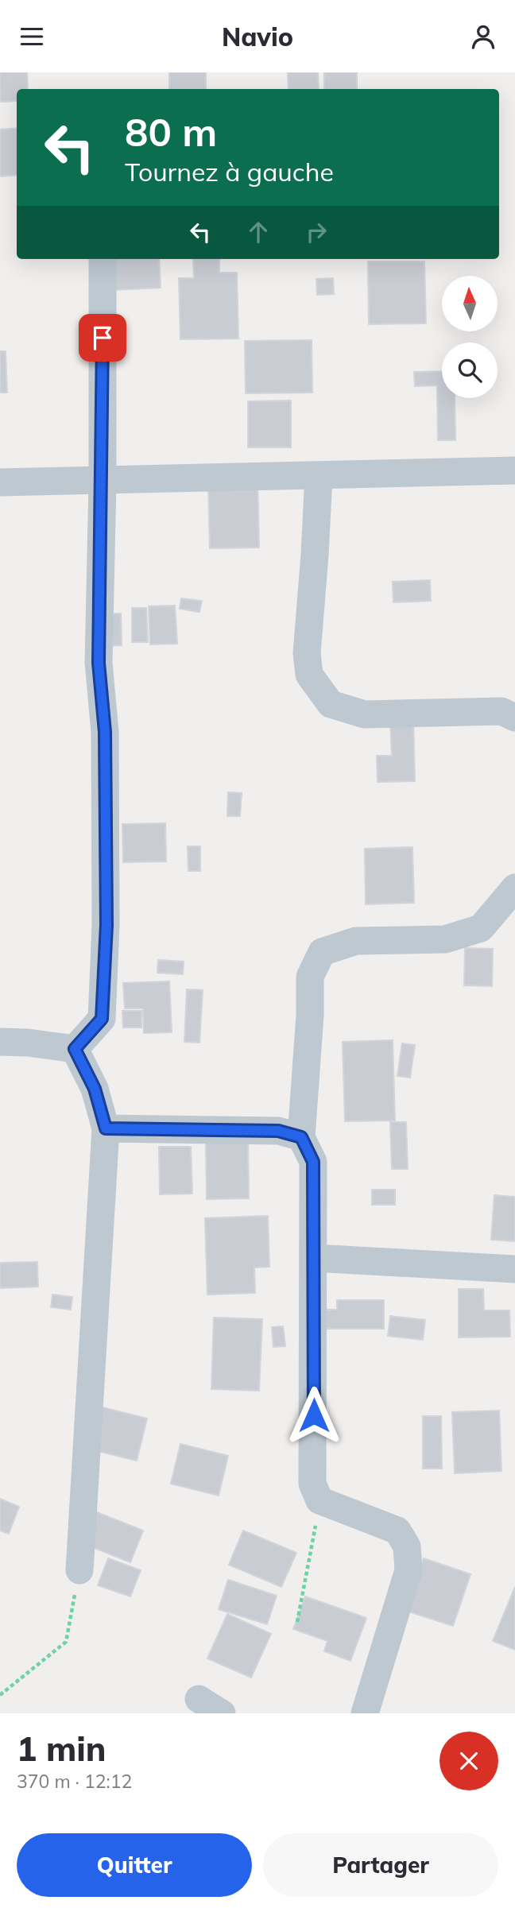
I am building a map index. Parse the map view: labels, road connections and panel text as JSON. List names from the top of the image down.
{
  "north": "top",
  "page": {
    "header": "Navio",
    "turn": ["80 m", "Tournez à gauche"],
    "heading": ["1 min", "370 m · 12:12"],
    "buttons": ["Quitter", "Partager"]
  }
}
